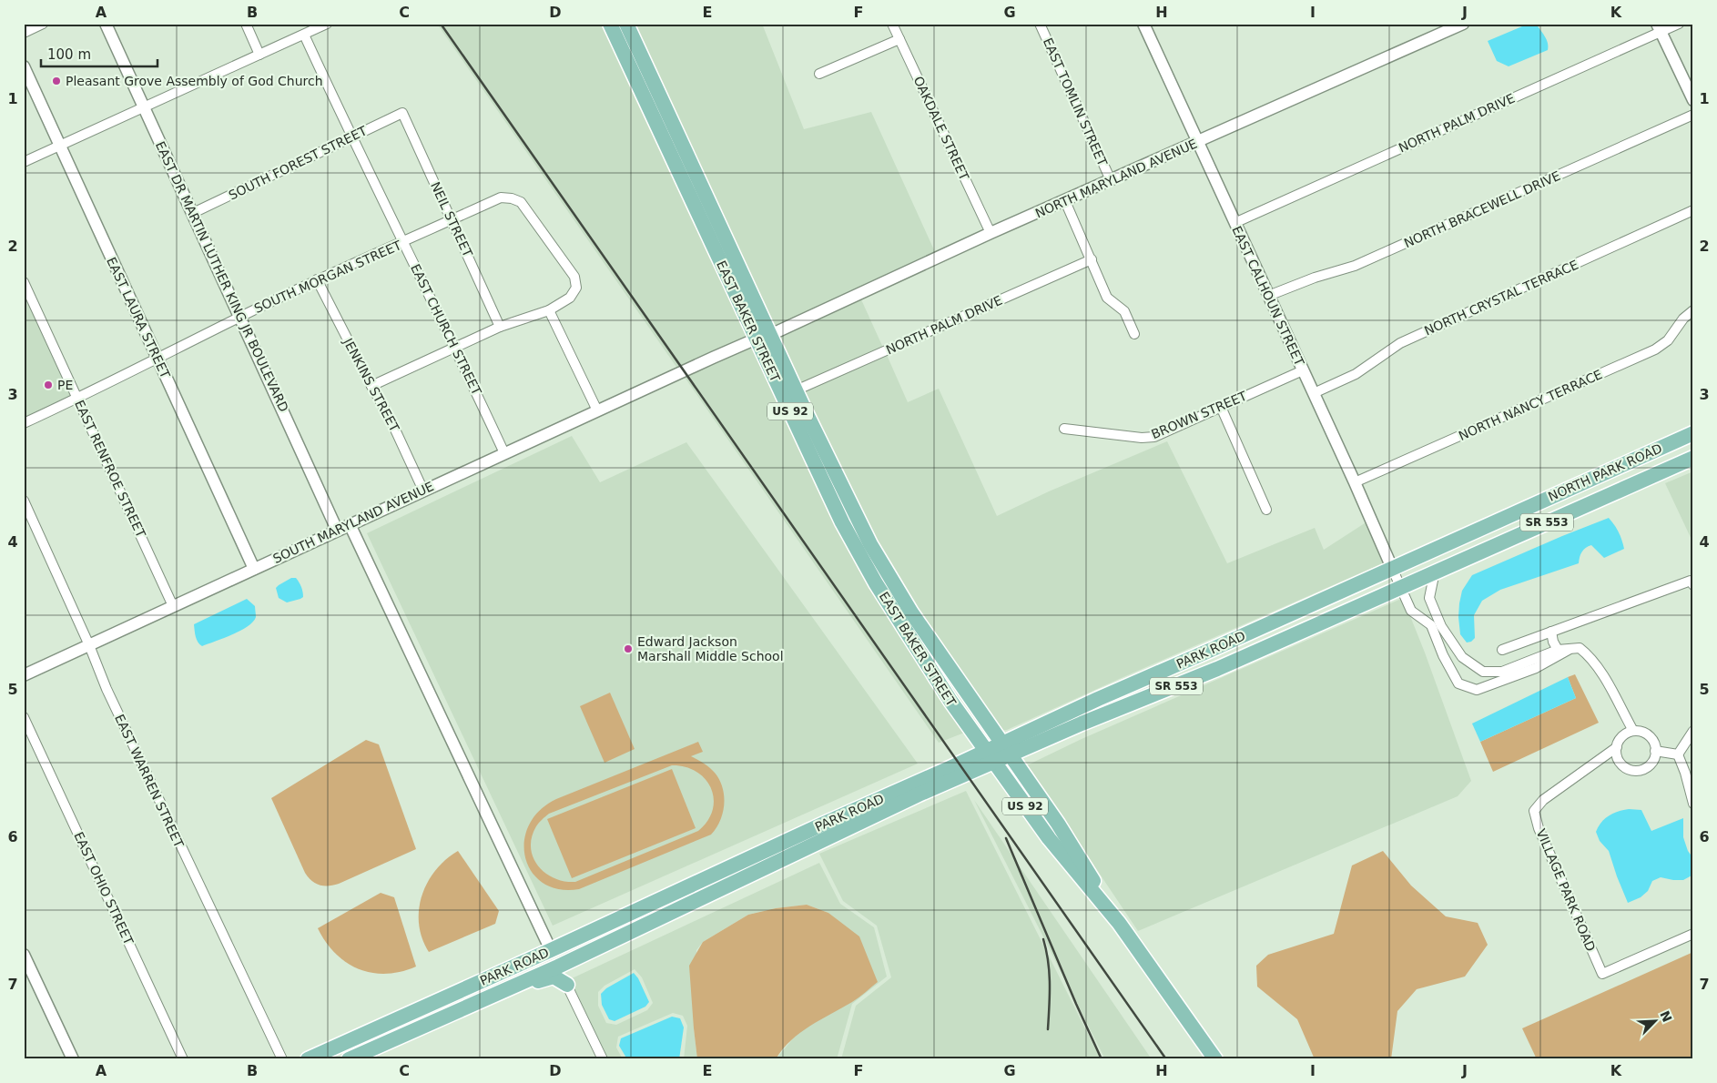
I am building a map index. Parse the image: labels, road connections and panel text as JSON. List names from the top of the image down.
{
  "streets": {
    "main road": [
      "EAST BAKER STREET",
      "US 92",
      "NORTH PARK ROAD",
      "SR 553",
      "PARK ROAD"
    ],
    "street": [
      "EAST TOMLIN STREET",
      "NORTH PALM DRIVE",
      "OAKDALE STREET",
      "SOUTH FOREST STREET",
      "NORTH MARYLAND AVENUE",
      "NORTH BRACEWELL DRIVE",
      "NEIL STREET",
      "EAST DR MARTIN LUTHER KING JR BOULEVARD",
      "SOUTH MORGAN STREET",
      "EAST CALHOUN STREET",
      "NORTH CRYSTAL TERRACE",
      "EAST LAURA STREET",
      "EAST CHURCH STREET",
      "JENKINS STREET",
      "NORTH NANCY TERRACE",
      "BROWN STREET",
      "EAST RENFROE STREET",
      "SOUTH MARYLAND AVENUE",
      "EAST WARREN STREET",
      "EAST OHIO STREET",
      "VILLAGE PARK ROAD"
    ]
  },
  "crossings": [
    ["EAST TOMLIN STREET", "NORTH MARYLAND AVENUE"],
    ["NORTH PALM DRIVE", "EAST CALHOUN STREET"],
    ["NORTH PALM DRIVE", "EAST BAKER STREET"],
    ["OAKDALE STREET", "NORTH MARYLAND AVENUE"],
    ["SOUTH FOREST STREET", "NEIL STREET"],
    ["SOUTH FOREST STREET", "EAST DR MARTIN LUTHER KING JR BOULEVARD"],
    ["SOUTH FOREST STREET", "EAST CHURCH STREET"],
    ["NORTH MARYLAND AVENUE", "EAST CALHOUN STREET"],
    ["NORTH MARYLAND AVENUE", "EAST BAKER STREET"],
    ["NORTH MARYLAND AVENUE", "SOUTH MARYLAND AVENUE"],
    ["NORTH BRACEWELL DRIVE", "EAST CALHOUN STREET"],
    ["NEIL STREET", "SOUTH MORGAN STREET"],
    ["EAST DR MARTIN LUTHER KING JR BOULEVARD", "SOUTH MORGAN STREET"],
    ["EAST DR MARTIN LUTHER KING JR BOULEVARD", "SOUTH MARYLAND AVENUE"],
    ["SOUTH MORGAN STREET", "EAST LAURA STREET"],
    ["SOUTH MORGAN STREET", "EAST CHURCH STREET"],
    ["SOUTH MORGAN STREET", "JENKINS STREET"],
    ["SOUTH MORGAN STREET", "EAST RENFROE STREET"],
    ["EAST CALHOUN STREET", "NORTH CRYSTAL TERRACE"],
    ["EAST CALHOUN STREET", "NORTH NANCY TERRACE"],
    ["EAST CALHOUN STREET", "BROWN STREET"],
    ["EAST CALHOUN STREET", "NORTH PARK ROAD"],
    ["EAST CALHOUN STREET", "PARK ROAD"],
    ["EAST LAURA STREET", "SOUTH MARYLAND AVENUE"],
    ["EAST BAKER STREET", "US 92"],
    ["EAST BAKER STREET", "PARK ROAD"],
    ["EAST CHURCH STREET", "SOUTH MARYLAND AVENUE"],
    ["JENKINS STREET", "SOUTH MARYLAND AVENUE"],
    ["US 92", "PARK ROAD"],
    ["EAST RENFROE STREET", "SOUTH MARYLAND AVENUE"],
    ["NORTH PARK ROAD", "PARK ROAD"],
    ["SOUTH MARYLAND AVENUE", "EAST WARREN STREET"]
  ],
  "places": ["Pleasant Grove Assembly of God Church", "PE", "Edward Jackson Marshall Middle School"],
  "scale_bar": "100 m",
  "north": "top right",
  "grid": {
    "columns": [
      "A",
      "B",
      "C",
      "D",
      "E",
      "F",
      "G",
      "H",
      "I",
      "J",
      "K"
    ],
    "rows": [
      "1",
      "2",
      "3",
      "4",
      "5",
      "6",
      "7"
    ]
  }
}
